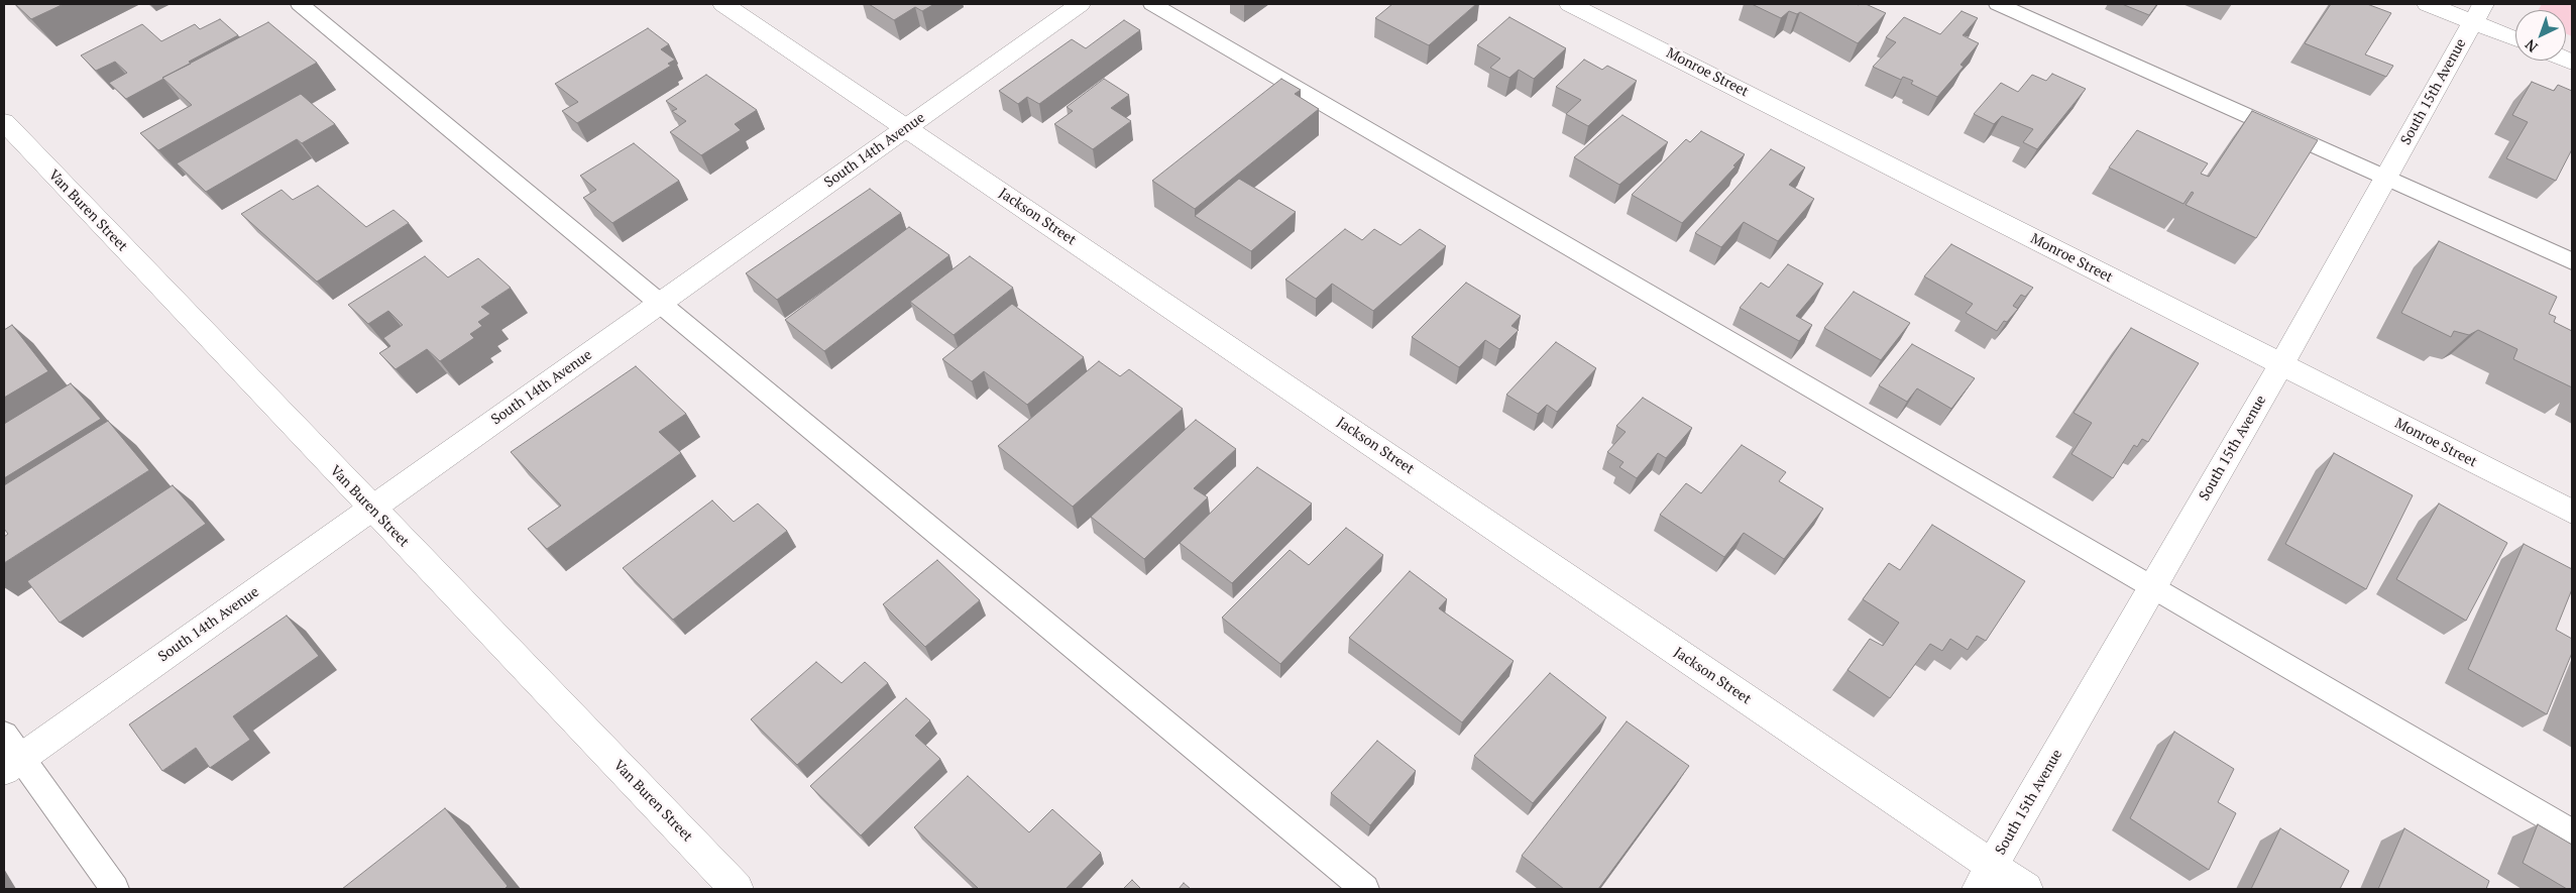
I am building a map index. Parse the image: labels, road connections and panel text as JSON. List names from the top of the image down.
{
  "streets": {
    "street": [
      "Monroe Street",
      "South 15th Avenue",
      "South 14th Avenue",
      "Van Buren Street",
      "Jackson Street"
    ]
  },
  "crossings": [
    ["Monroe Street", "South 15th Avenue"],
    ["South 15th Avenue", "Jackson Street"],
    ["South 14th Avenue", "Van Buren Street"],
    ["South 14th Avenue", "Jackson Street"]
  ],
  "north": "bottom left"
}
